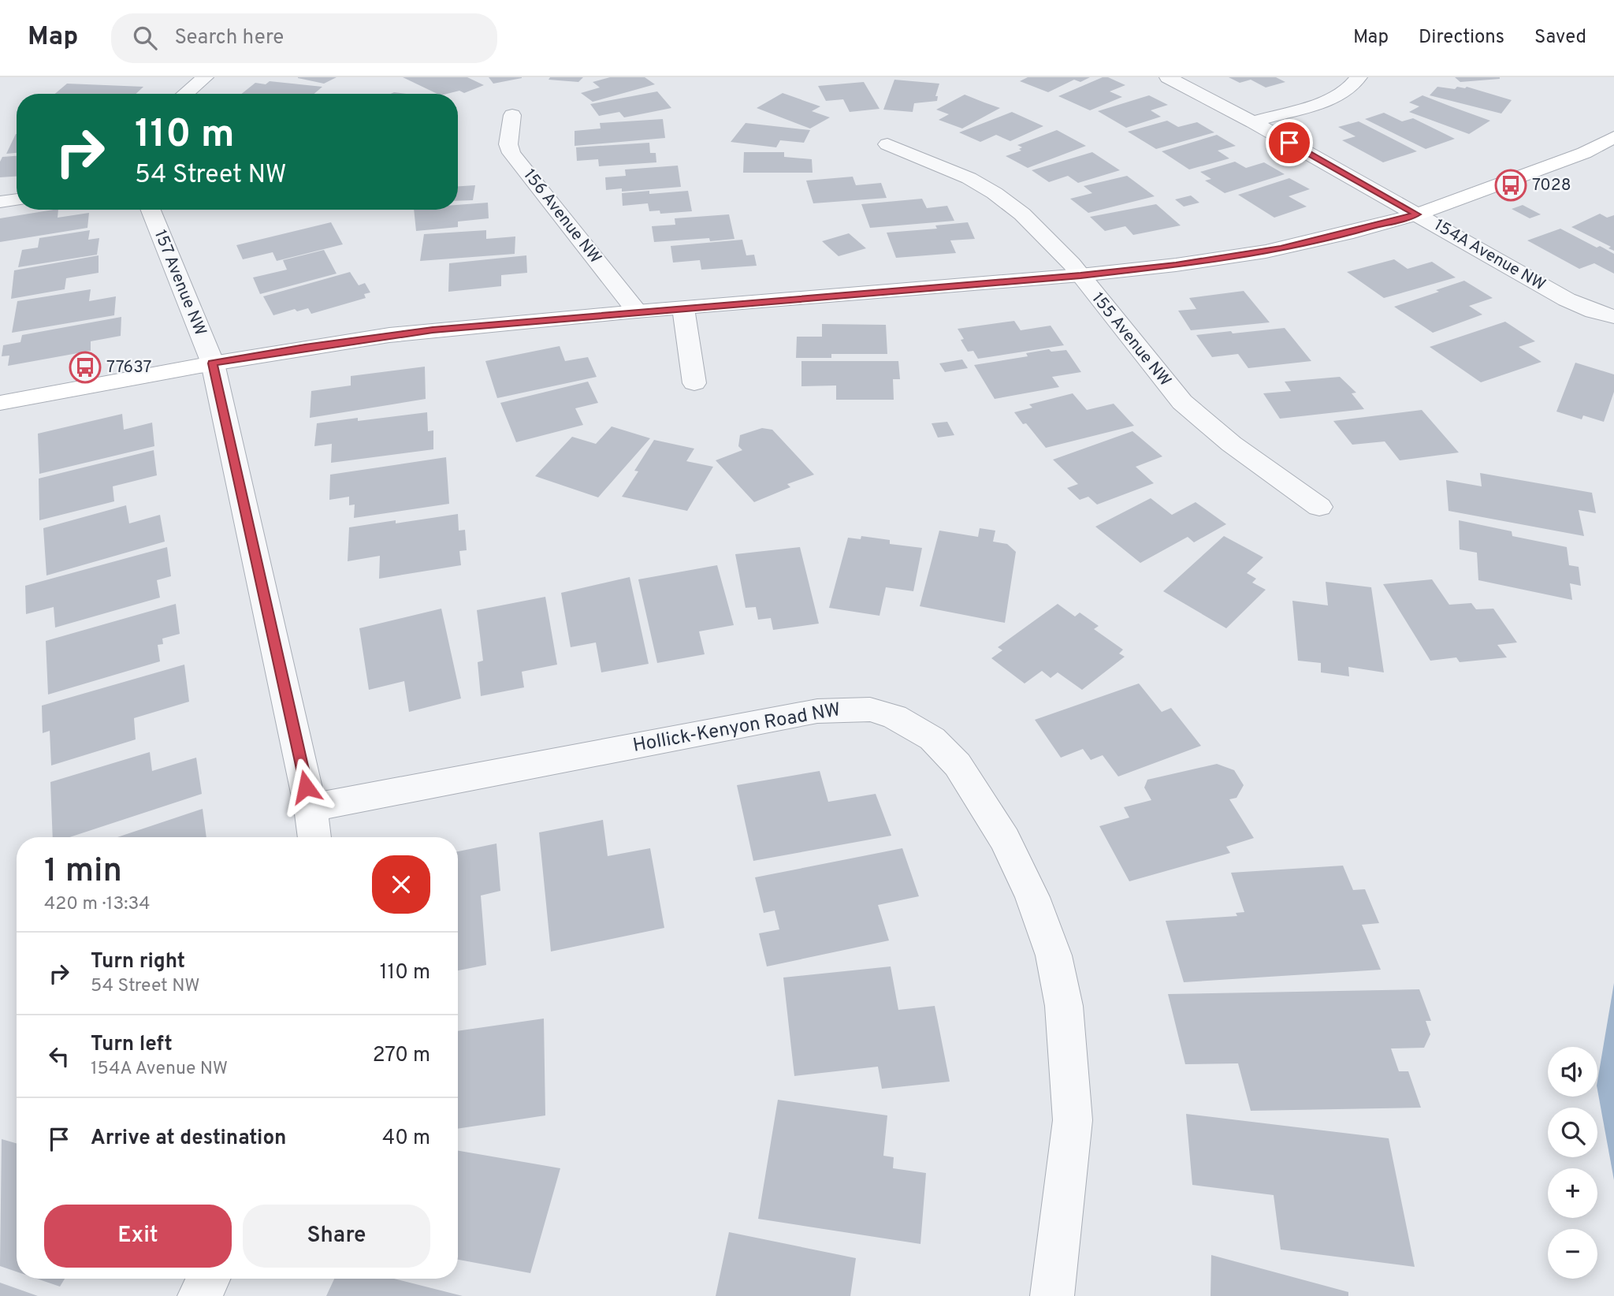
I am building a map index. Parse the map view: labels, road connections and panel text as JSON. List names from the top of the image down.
{
  "streets": {
    "street": [
      "156 Avenue NW",
      "154A Avenue NW",
      "157 Avenue NW",
      "155 Avenue NW",
      "Hollick-Kenyon Road NW"
    ]
  },
  "crossings": [
    ["157 Avenue NW", "Hollick-Kenyon Road NW"]
  ],
  "places": {
    "bus stop": ["7028", "77637"]
  },
  "page": {
    "header": "Map",
    "search": "Search here",
    "nav": ["Map", "Directions", "Saved"],
    "turn": ["110 m", "54 Street NW"],
    "heading": ["1 min", "420 m · 13:34"],
    "list": [
      {
        "name": "Turn right",
        "note": "54 Street NW",
        "value": "110 m"
      },
      {
        "name": "Turn left",
        "note": "154A Avenue NW",
        "value": "270 m"
      },
      {
        "name": "Arrive at destination",
        "value": "40 m"
      }
    ],
    "map_buttons": ["+", "−"],
    "buttons": ["Exit", "Share"]
  }
}
